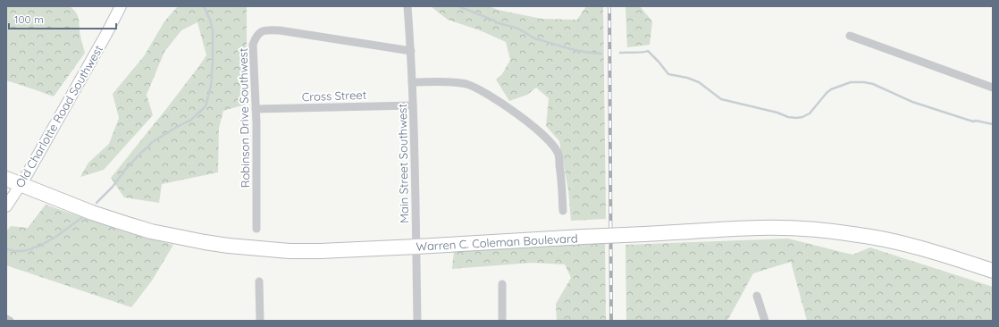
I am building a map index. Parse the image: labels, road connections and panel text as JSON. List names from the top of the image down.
{
  "streets": {
    "highway": ["Warren C. Coleman Boulevard"],
    "street": [
      "Cross Street",
      "Old Charlotte Road Southwest",
      "Robinson Drive Southwest",
      "Main Street Southwest"
    ]
  },
  "crossings": [
    ["Cross Street", "Robinson Drive Southwest"],
    ["Cross Street", "Main Street Southwest"],
    ["Old Charlotte Road Southwest", "Warren C. Coleman Boulevard"],
    ["Robinson Drive Southwest", "Main Street Southwest"],
    ["Main Street Southwest", "Warren C. Coleman Boulevard"]
  ],
  "scale_bar": "100 m"
}
